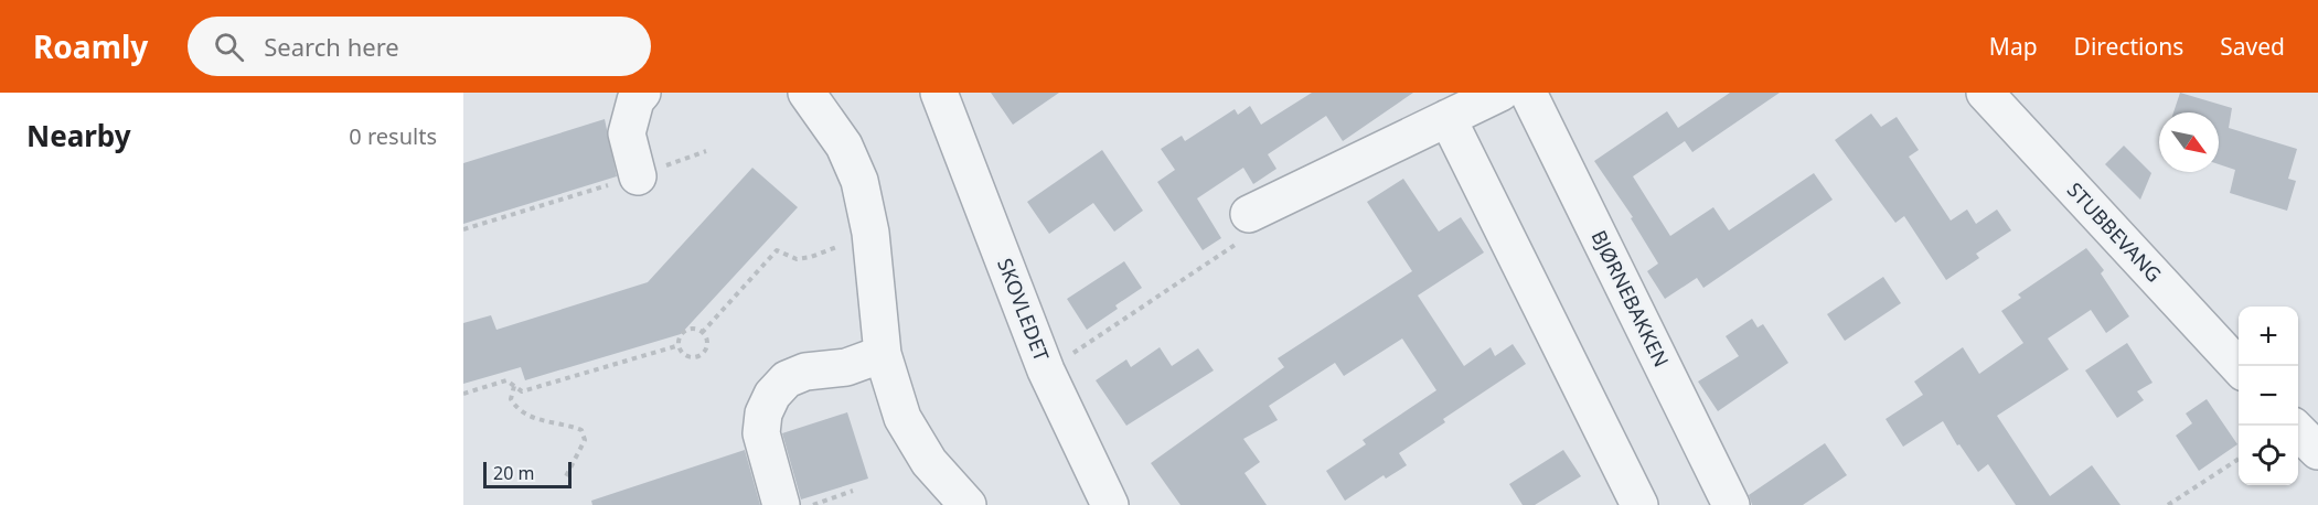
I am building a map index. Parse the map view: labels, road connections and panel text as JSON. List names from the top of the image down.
{
  "streets": {
    "street": ["STUBBEVANG", "BJØRNEBAKKEN", "SKOVLEDET"]
  },
  "scale_bar": "20 m",
  "north": "bottom right",
  "page": {
    "header": "Roamly",
    "search": "Search here",
    "nav": ["Map", "Directions", "Saved"],
    "heading": ["Nearby", "0 results"],
    "map_buttons": ["+", "−"],
    "scale": "20 m"
  }
}
